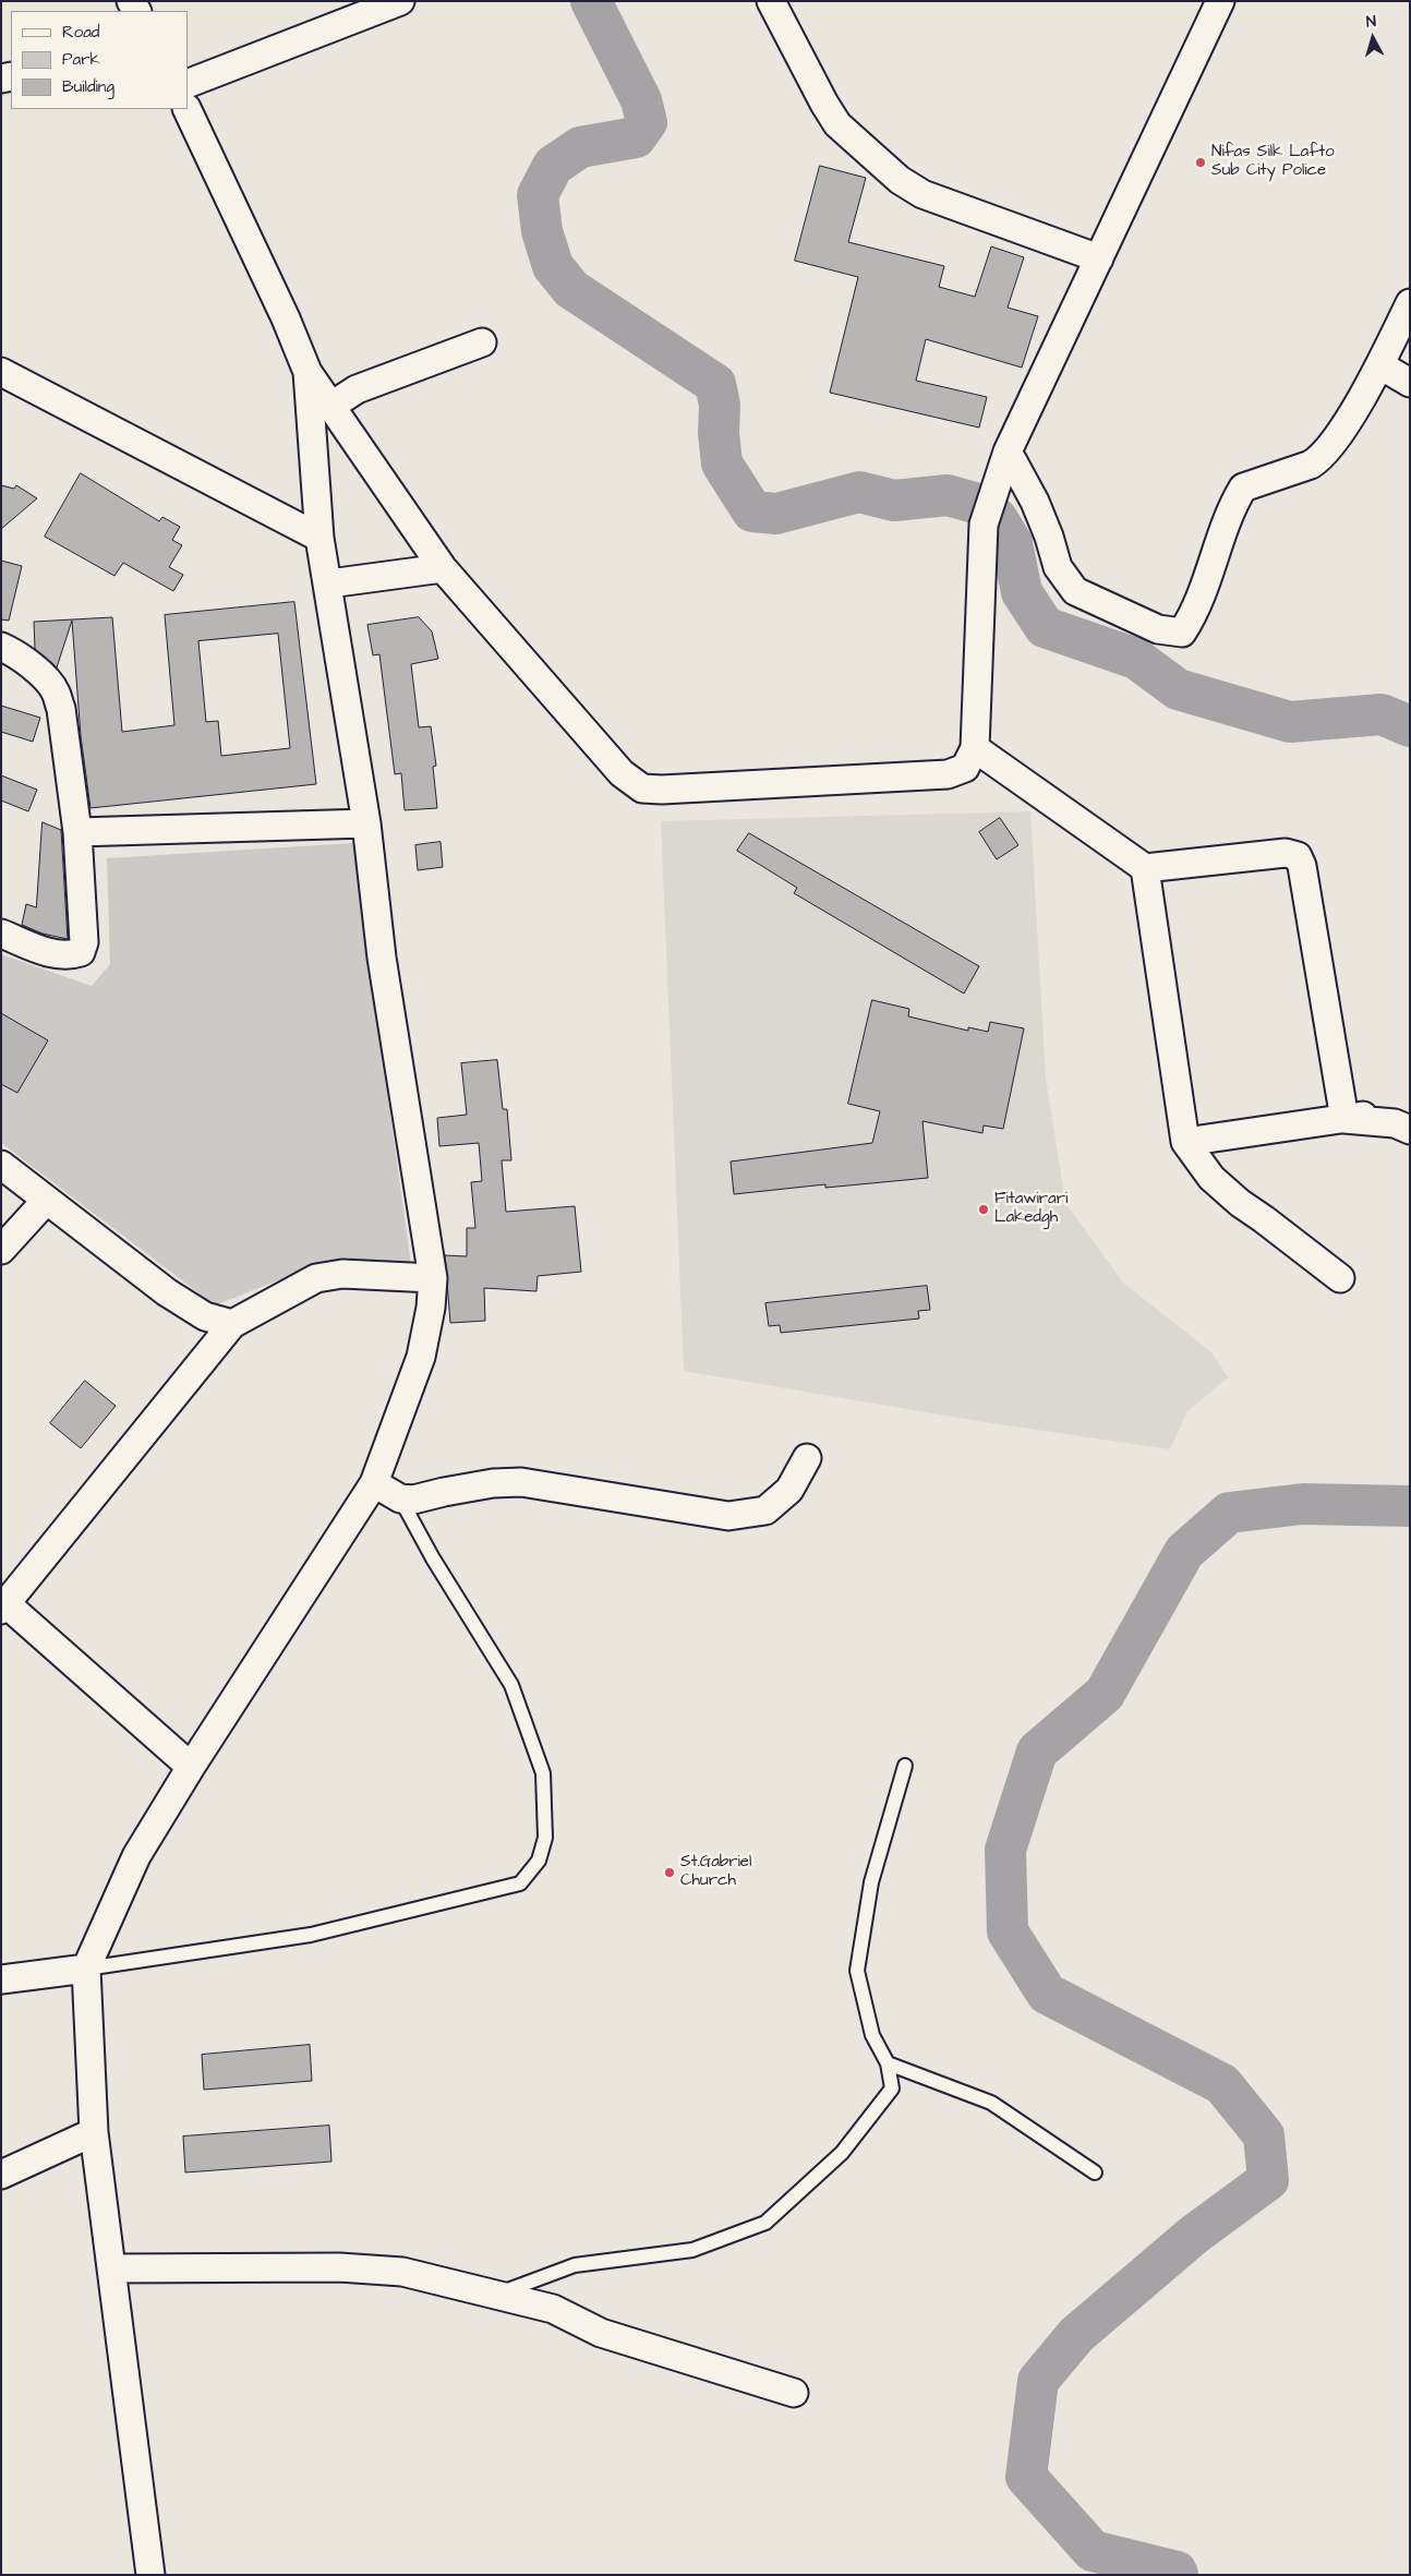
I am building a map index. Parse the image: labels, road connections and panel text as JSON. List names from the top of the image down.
{
  "places": ["Nifas Silk Lafto Sub City Police", "Fitawirari Lakedgh", "St.Gabriel Church"],
  "legend": ["Road", "Park", "Building"],
  "north": "top"
}
